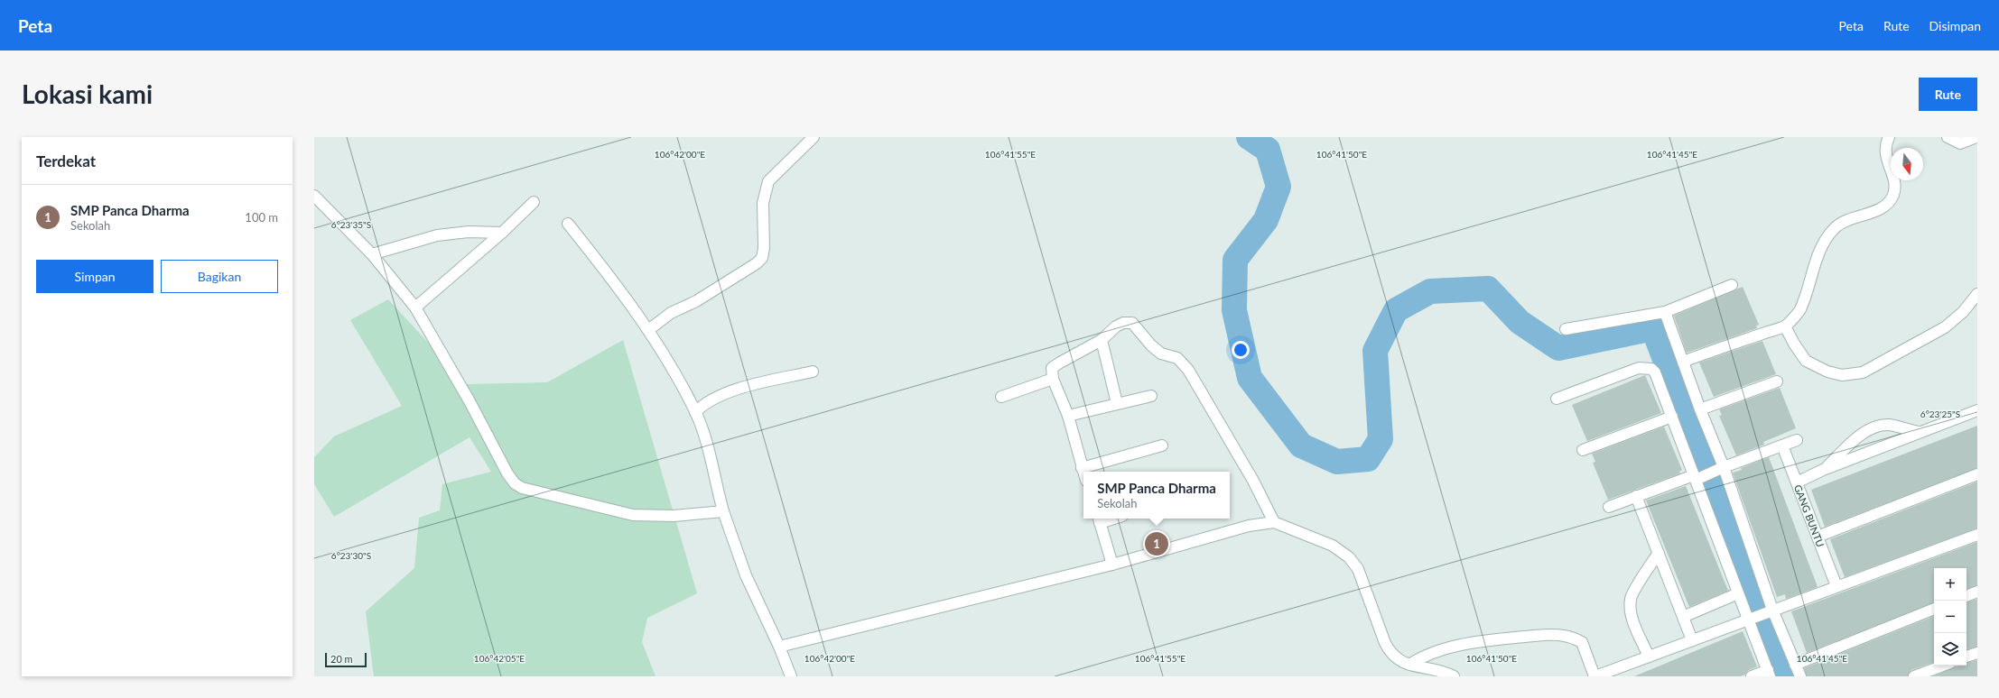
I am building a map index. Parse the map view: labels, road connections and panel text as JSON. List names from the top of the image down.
{
  "streets": {
    "street": ["GANG BUNTU"]
  },
  "scale_bar": "20 m",
  "north": "bottom",
  "page": {
    "header": "Peta",
    "nav": ["Peta", "Rute", "Disimpan"],
    "buttons": [
      "Rute",
      ["Simpan", "Bagikan"]
    ],
    "title": "Lokasi kami",
    "heading": "Terdekat",
    "list": [
      {
        "mark": "1",
        "name": "SMP Panca Dharma",
        "note": "Sekolah",
        "value": "100 m"
      }
    ],
    "popup": ["SMP Panca Dharma", "Sekolah"],
    "pins": "1",
    "map_buttons": ["+", "−"],
    "scale": "20 m"
  },
  "coordinates": [
    "106°42'00\"E",
    "106°41'55\"E",
    "106°41'50\"E",
    "106°41'45\"E",
    "6°23'35\"S",
    "6°23'25\"S",
    "6°23'30\"S",
    "106°42'05\"E"
  ]
}
